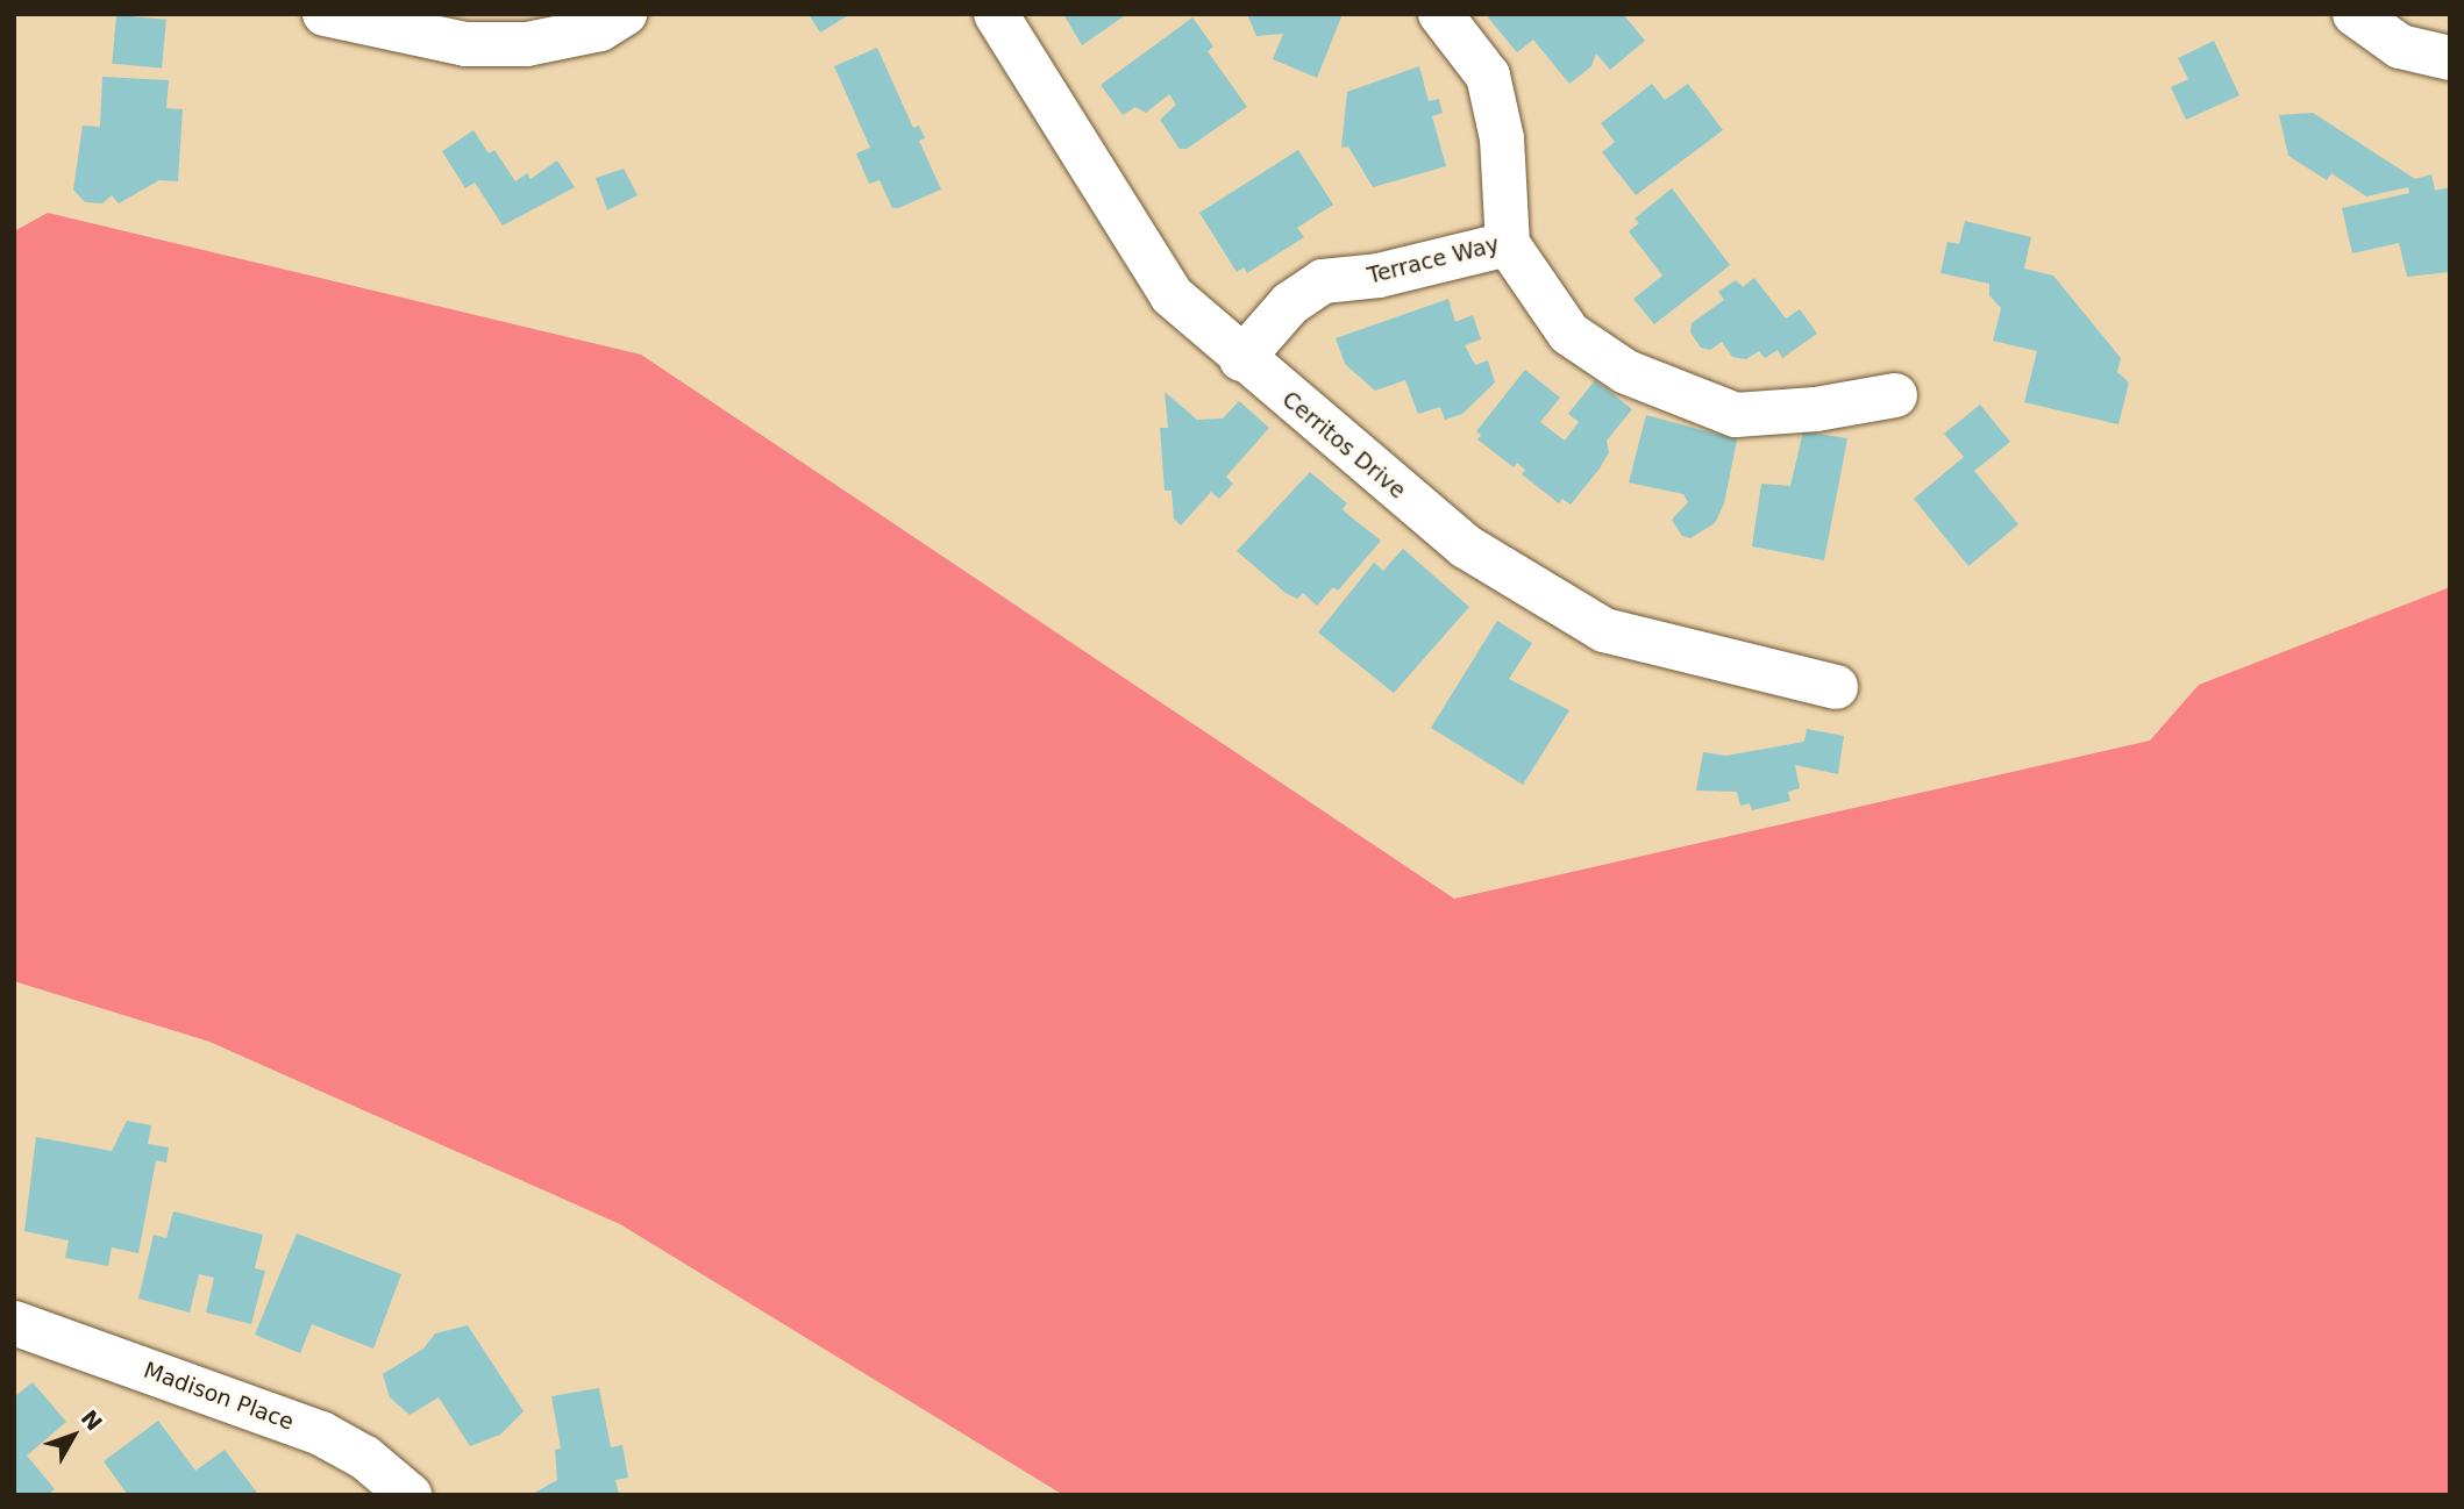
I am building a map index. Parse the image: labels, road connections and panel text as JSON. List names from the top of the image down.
{
  "streets": {
    "street": ["Terrace Way", "Cerritos Drive", "Madison Place"]
  },
  "crossings": [
    ["Terrace Way", "Cerritos Drive"]
  ],
  "north": "top right"
}
